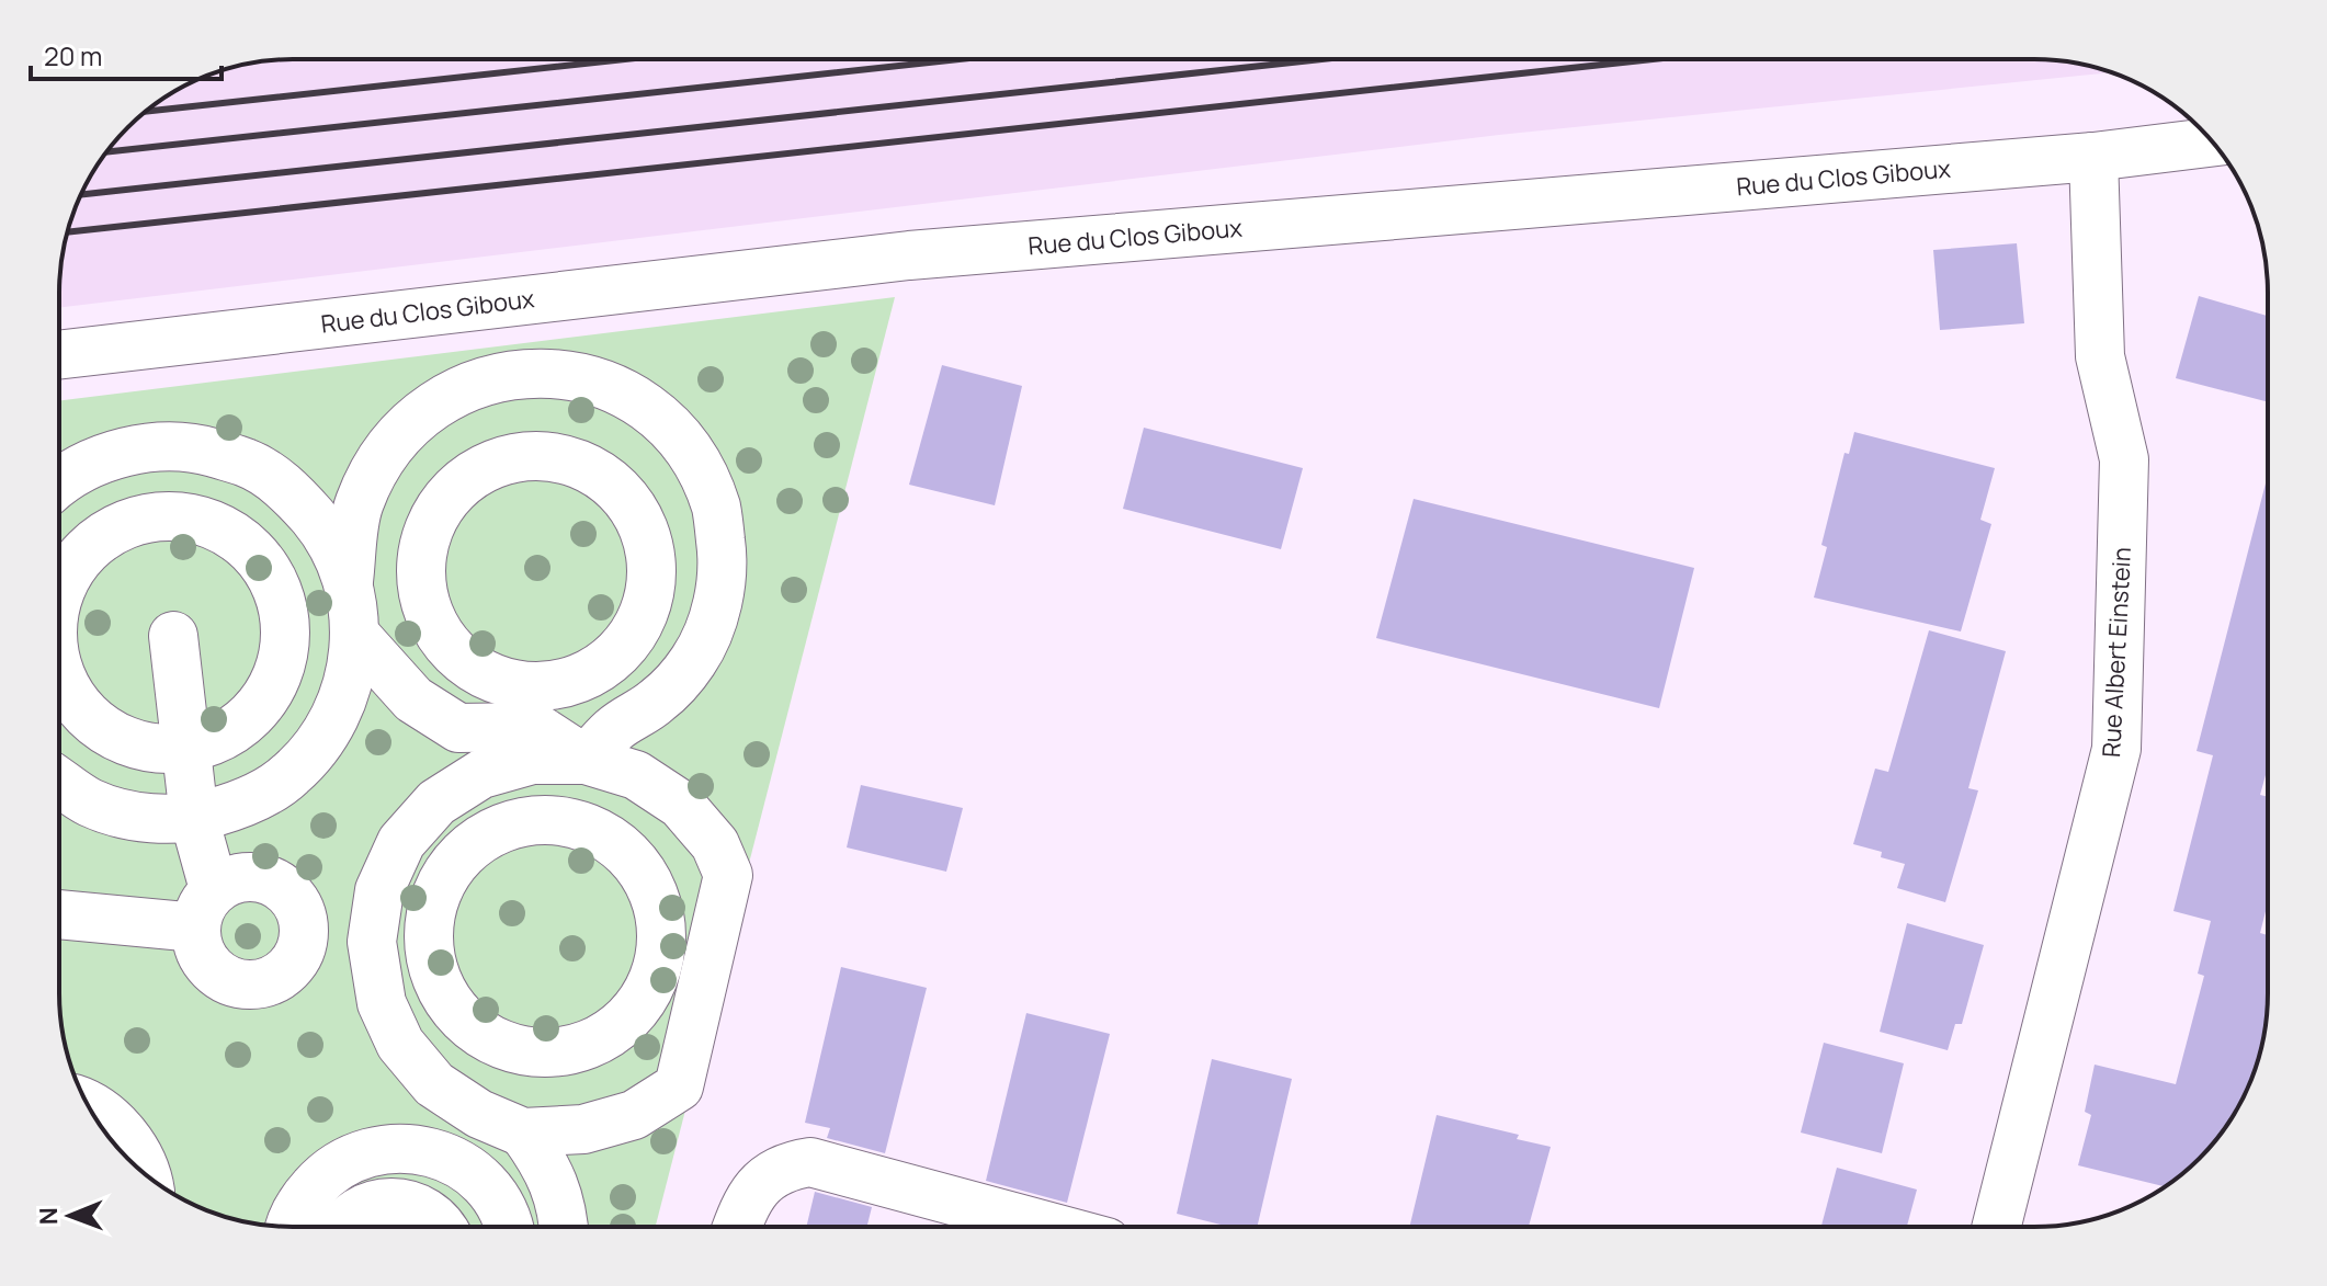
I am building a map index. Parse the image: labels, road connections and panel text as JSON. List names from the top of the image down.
{
  "streets": {
    "street": ["Rue du Clos Giboux", "Rue Albert Einstein"]
  },
  "crossings": [
    ["Rue du Clos Giboux", "Rue Albert Einstein"]
  ],
  "scale_bar": "20 m",
  "north": "left"
}
